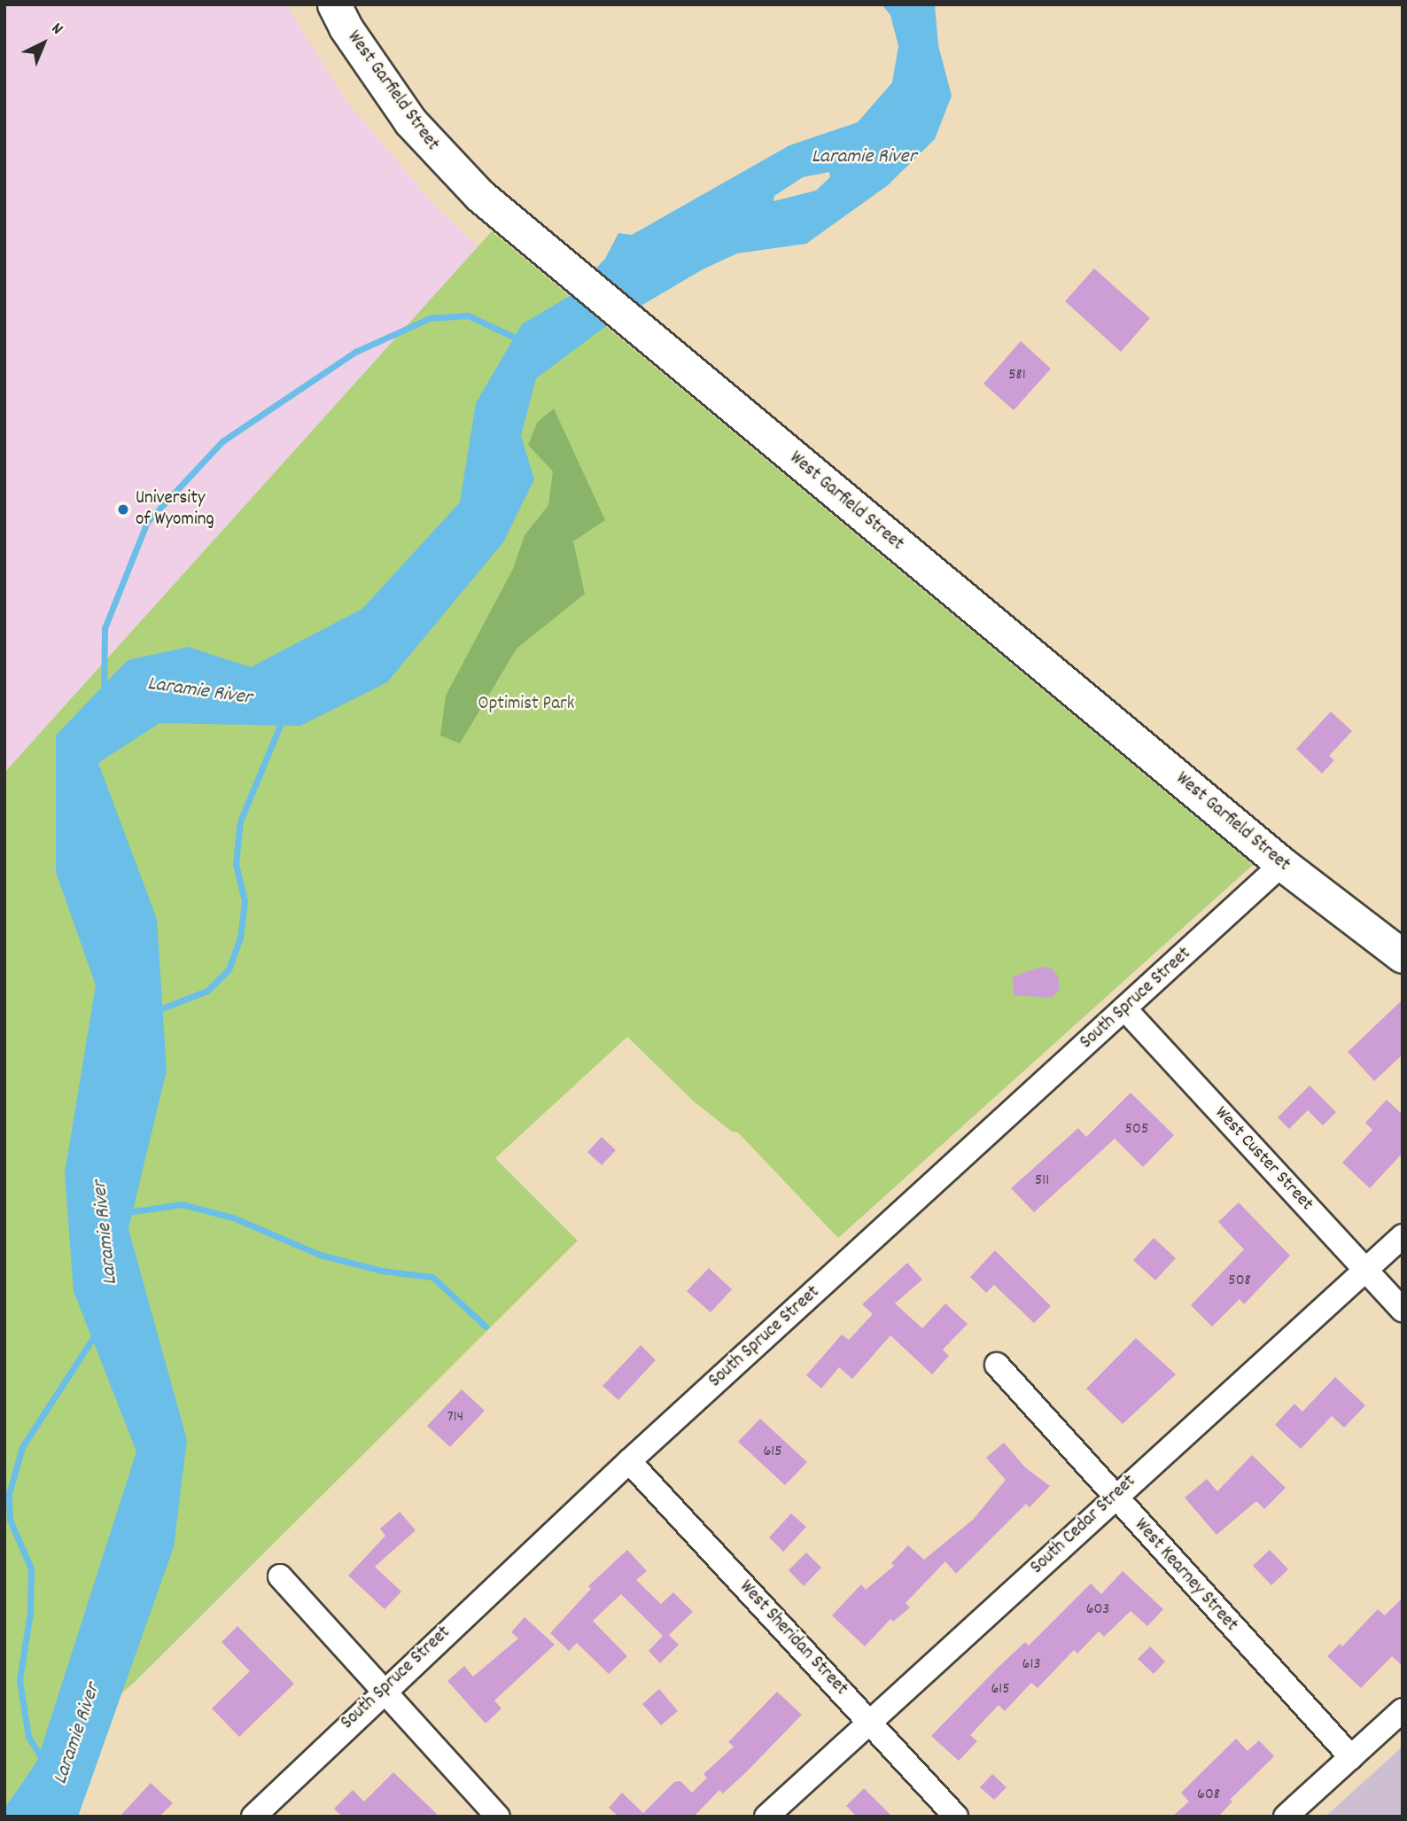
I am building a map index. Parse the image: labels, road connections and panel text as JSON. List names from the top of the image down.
{
  "streets": {
    "street": [
      "West Garfield Street",
      "South Spruce Street",
      "West Custer Street",
      "South Cedar Street",
      "West Kearney Street",
      "West Sheridan Street"
    ]
  },
  "crossings": [
    ["West Garfield Street", "South Spruce Street"],
    ["South Spruce Street", "West Custer Street"],
    ["South Spruce Street", "West Sheridan Street"],
    ["West Custer Street", "South Cedar Street"],
    ["South Cedar Street", "West Kearney Street"],
    ["South Cedar Street", "West Sheridan Street"]
  ],
  "water": ["Laramie River"],
  "parks": ["Optimist Park"],
  "places": ["University of Wyoming"],
  "house_numbers": [
    "581",
    "505",
    "511",
    "508",
    "714",
    "615",
    "603",
    "613",
    "615",
    "608"
  ],
  "north": "top right"
}
